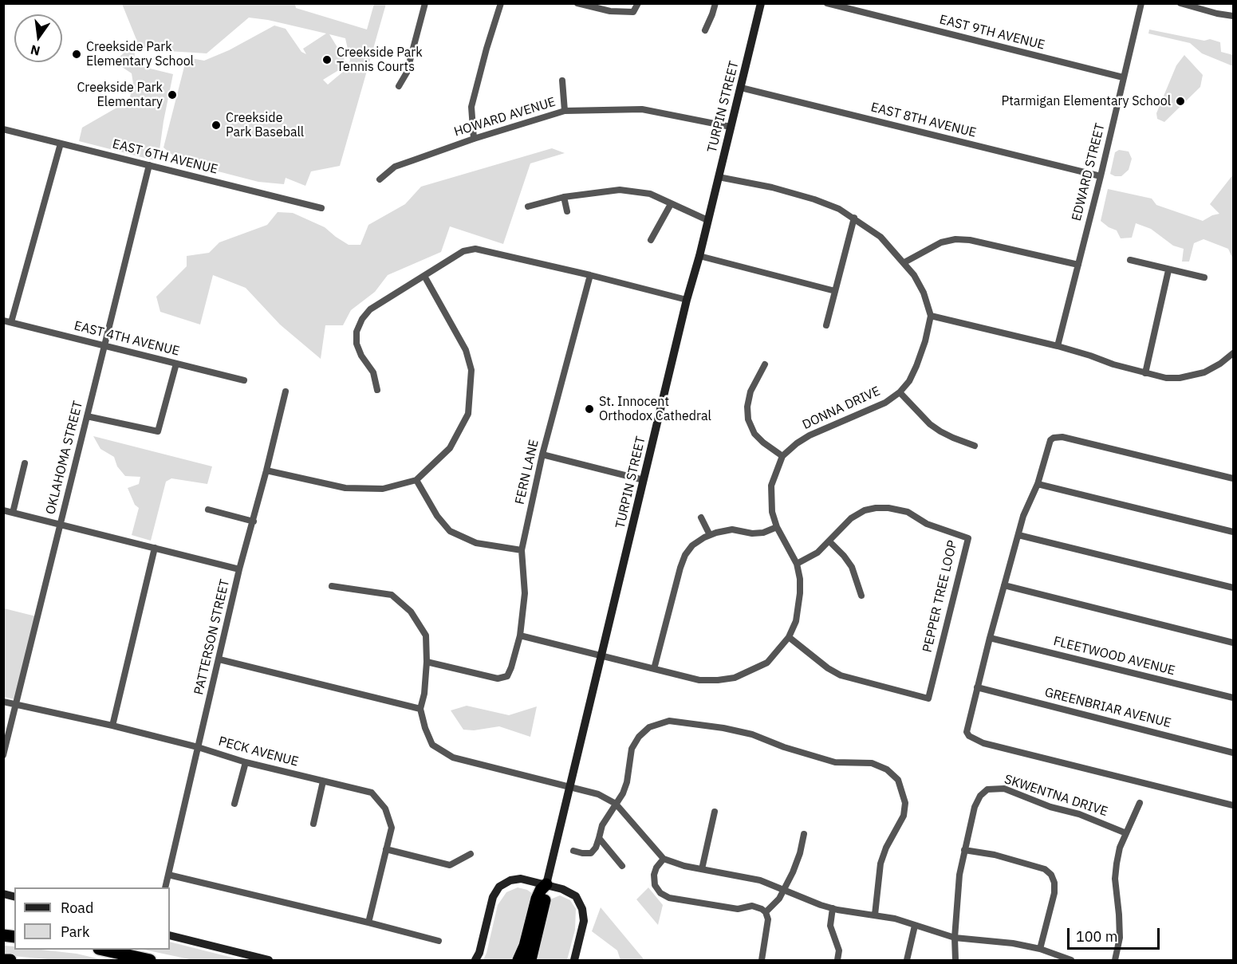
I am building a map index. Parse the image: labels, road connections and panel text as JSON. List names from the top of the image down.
{
  "streets": {
    "street": [
      "EAST 9TH AVENUE",
      "TURPIN STREET",
      "HOWARD AVENUE",
      "EAST 8TH AVENUE",
      "EAST 6TH AVENUE",
      "EDWARD STREET",
      "EAST 4TH AVENUE",
      "DONNA DRIVE",
      "OKLAHOMA STREET",
      "FERN LANE",
      "PEPPER TREE LOOP",
      "PATTERSON STREET",
      "FLEETWOOD AVENUE",
      "GREENBRIAR AVENUE",
      "PECK AVENUE",
      "SKWENTNA DRIVE"
    ]
  },
  "crossings": [
    ["EAST 9TH AVENUE", "EDWARD STREET"],
    ["TURPIN STREET", "HOWARD AVENUE"],
    ["TURPIN STREET", "EAST 8TH AVENUE"],
    ["TURPIN STREET", "DONNA DRIVE"],
    ["EAST 8TH AVENUE", "EDWARD STREET"],
    ["EAST 6TH AVENUE", "OKLAHOMA STREET"],
    ["EAST 4TH AVENUE", "OKLAHOMA STREET"],
    ["DONNA DRIVE", "FERN LANE"],
    ["DONNA DRIVE", "PEPPER TREE LOOP"],
    ["OKLAHOMA STREET", "PECK AVENUE"],
    ["PATTERSON STREET", "PECK AVENUE"]
  ],
  "places": [
    "Creekside Park Elementary School",
    "Creekside Park Tennis Courts",
    "Creekside Park Elementary",
    "Ptarmigan Elementary School",
    "Creekside Park Baseball",
    "St. Innocent Orthodox Cathedral"
  ],
  "legend": ["Road", "Park"],
  "scale_bar": "100 m",
  "north": "bottom"
}
